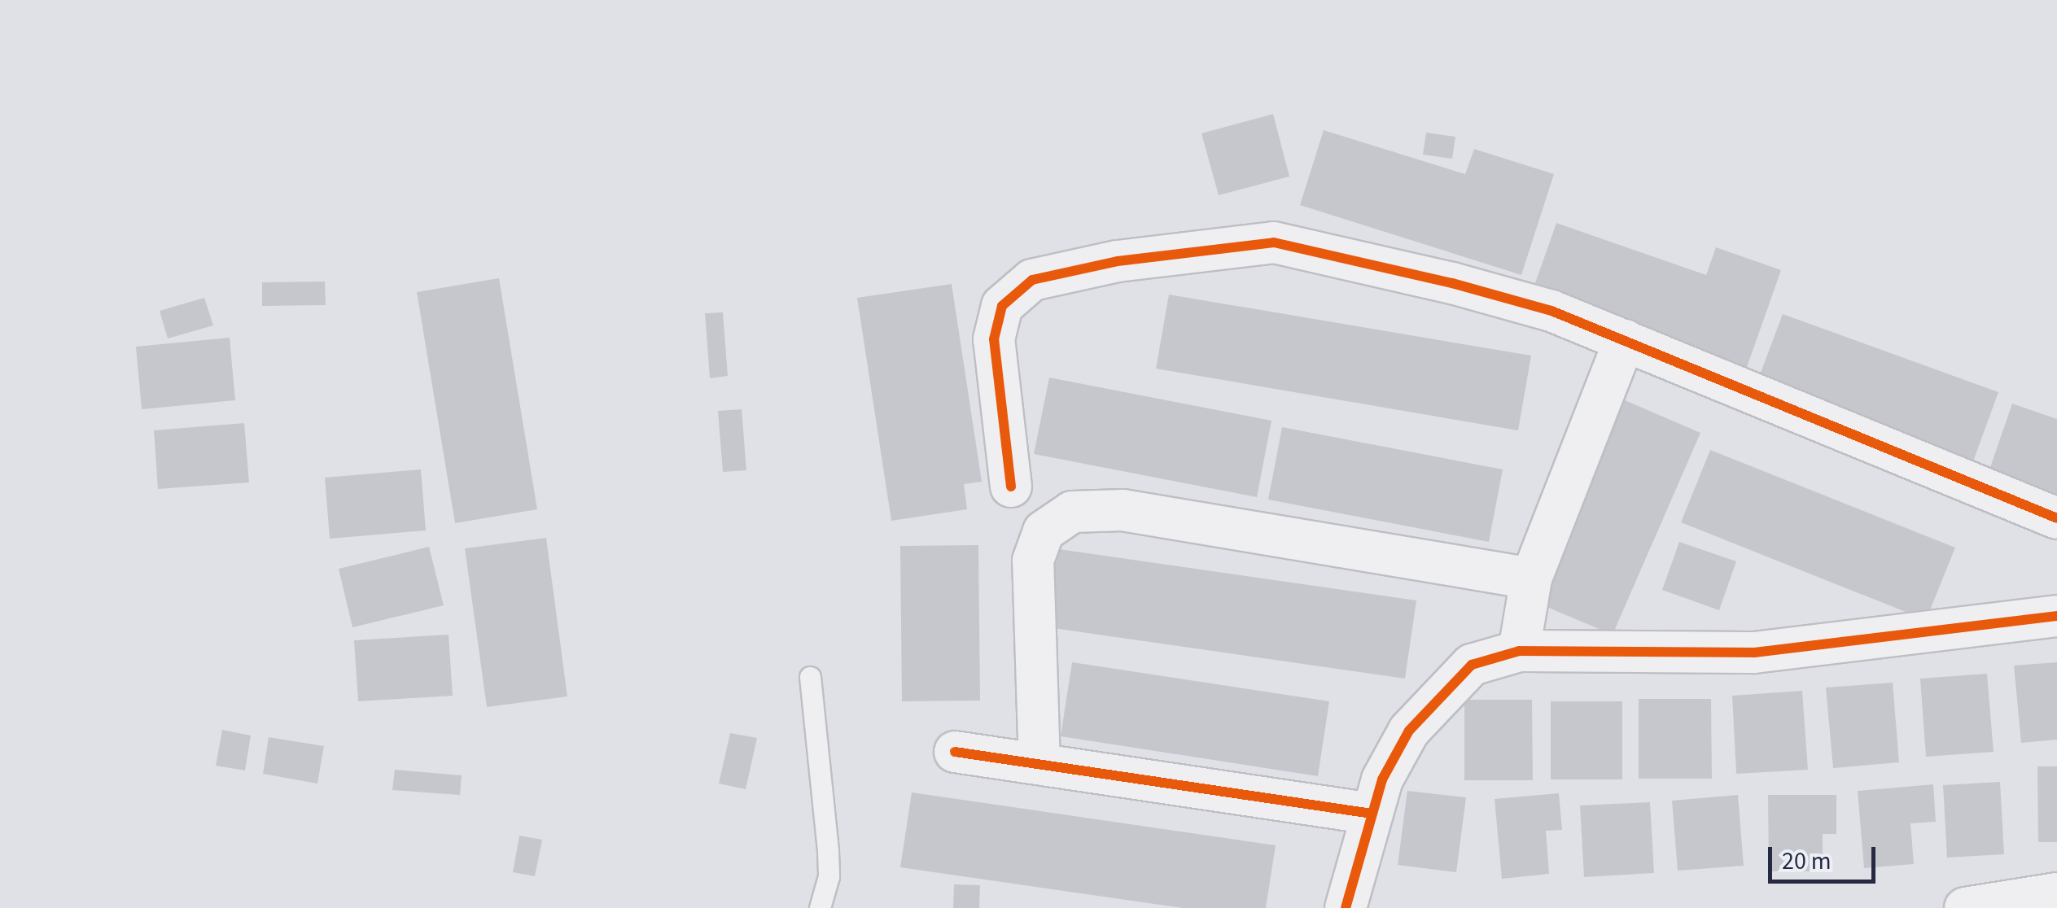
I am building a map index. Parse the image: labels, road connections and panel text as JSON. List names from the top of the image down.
{
  "scale_bar": "20 m"
}
